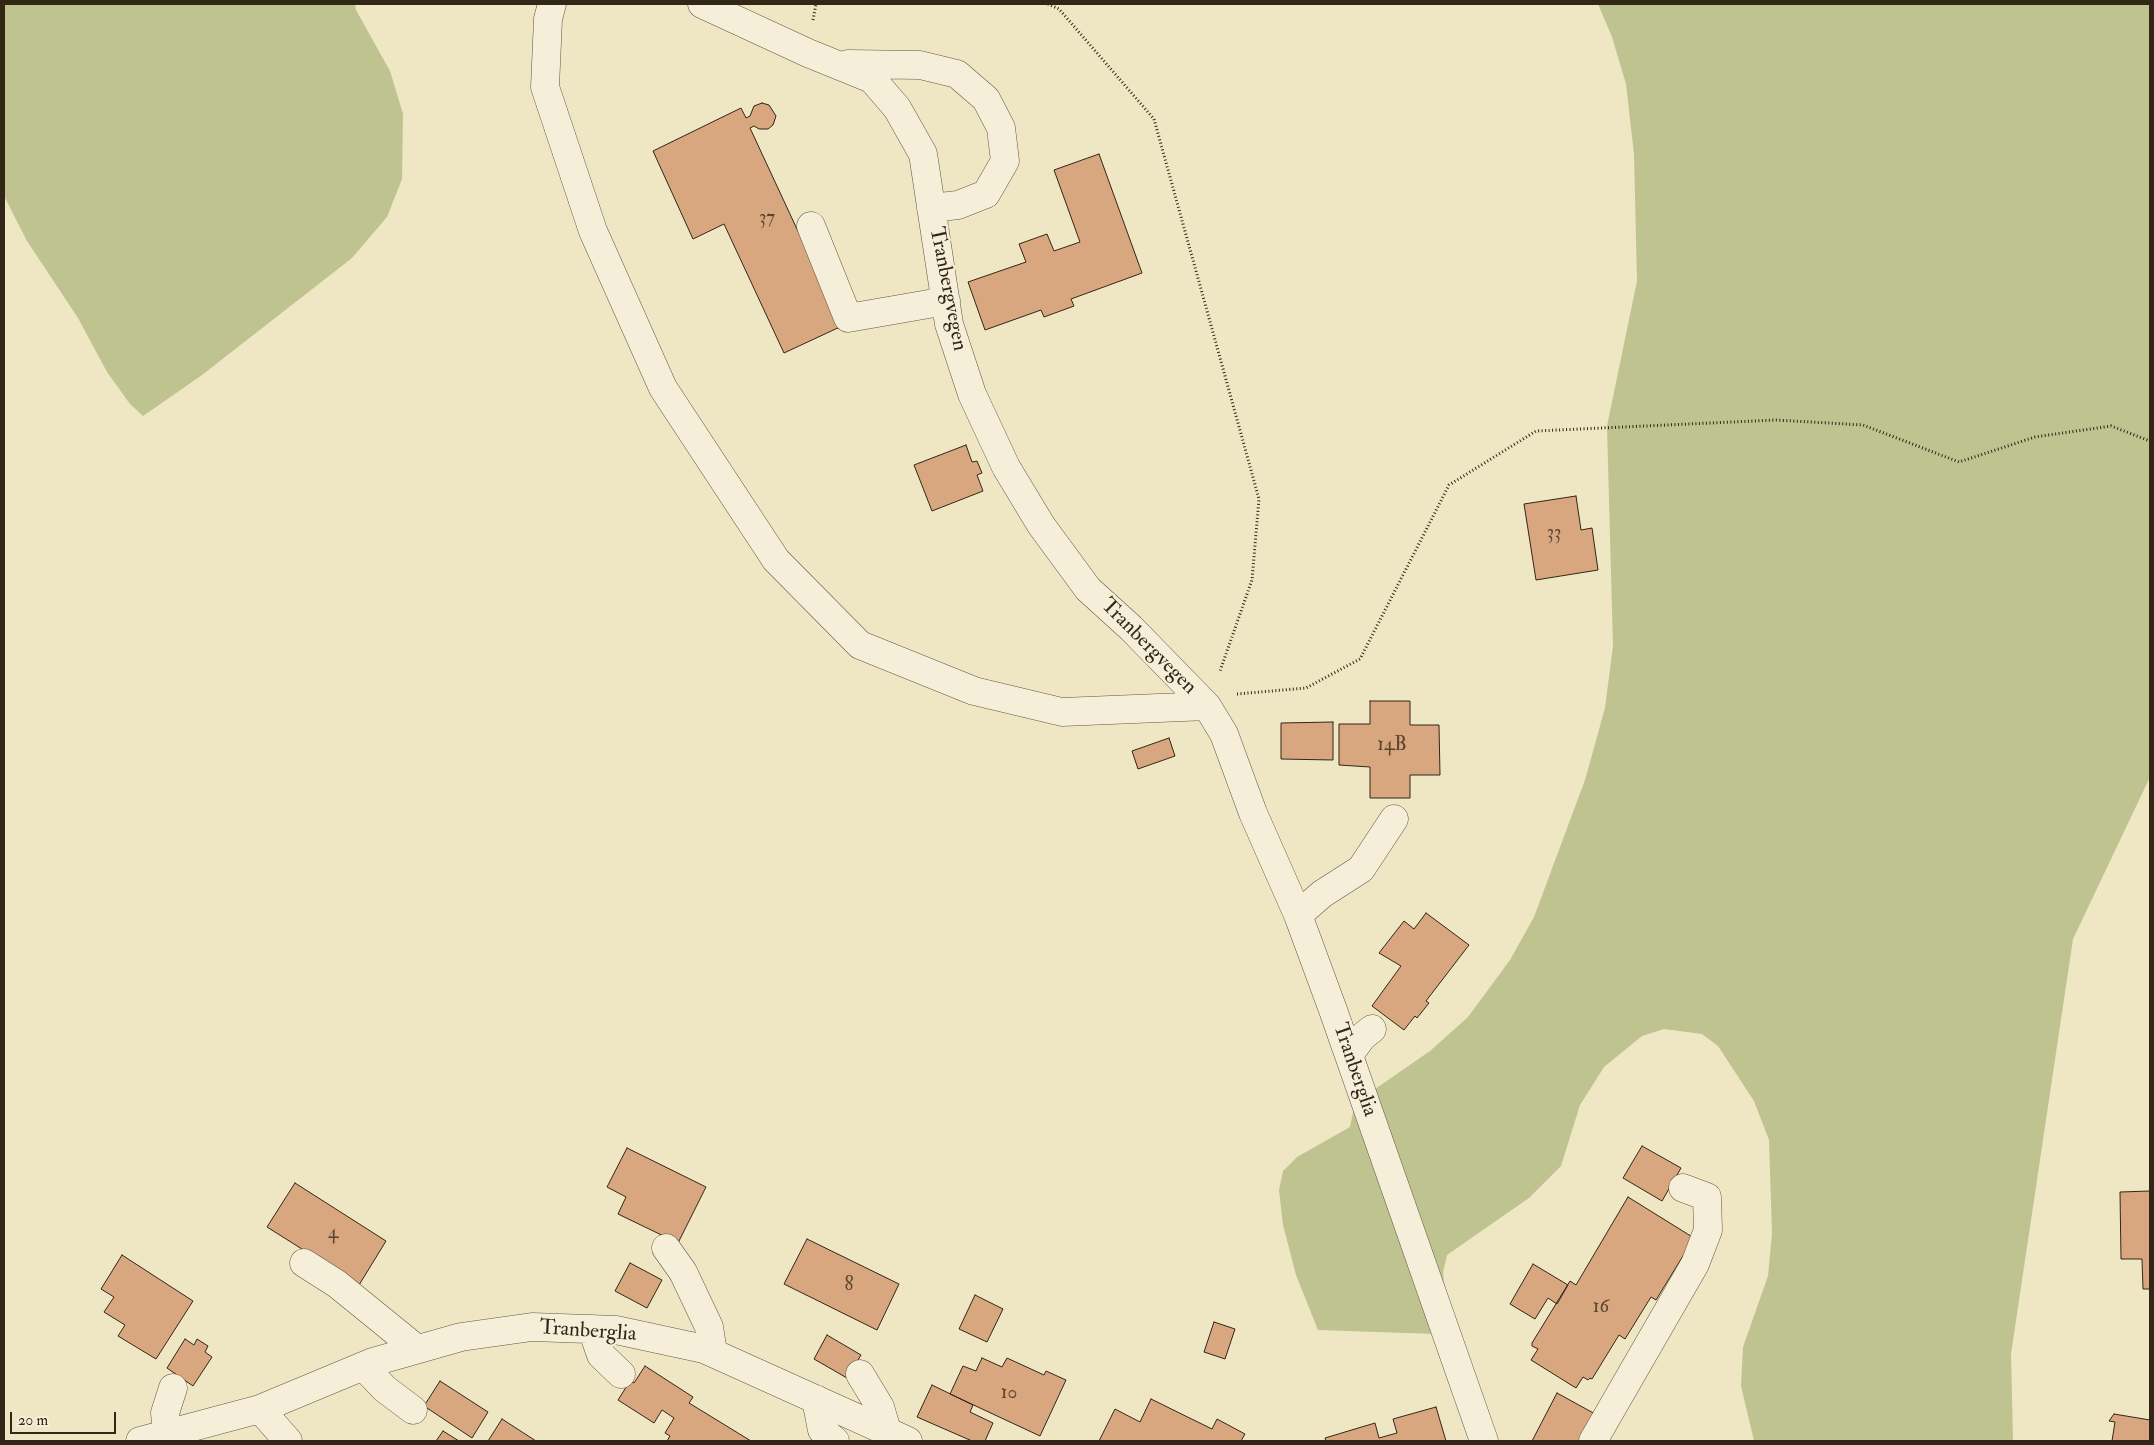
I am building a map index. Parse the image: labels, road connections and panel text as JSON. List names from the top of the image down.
{
  "streets": {
    "street": ["Tranbergvegen", "Tranberglia"]
  },
  "crossings": [
    ["Tranbergvegen", "Tranberglia"]
  ],
  "house_numbers": [
    "37",
    "33",
    "14B",
    "4",
    "8",
    "16",
    "10"
  ],
  "scale_bar": "20 m"
}
